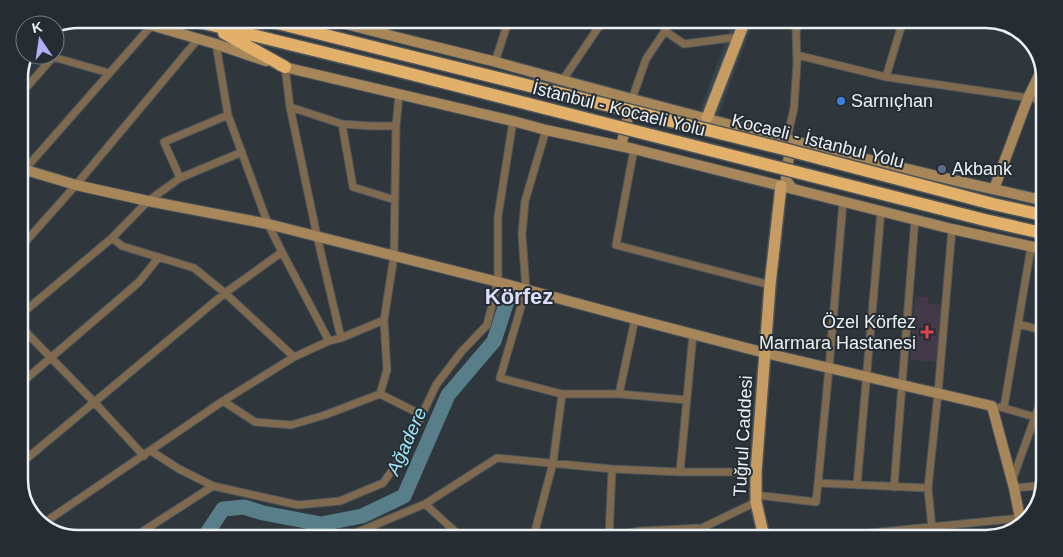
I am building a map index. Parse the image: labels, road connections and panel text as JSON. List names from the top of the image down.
{
  "streets": {
    "highway": ["İstanbul - Kocaeli Yolu", "Kocaeli - İstanbul Yolu"],
    "main road": ["Tuğrul Caddesi"]
  },
  "districts": ["Körfez"],
  "water": ["Ağadere"],
  "places": {
    "other": ["Sarnıçhan", "Akbank"],
    "health": ["Özel Körfez Marmara Hastanesi"]
  },
  "north": "top"
}
